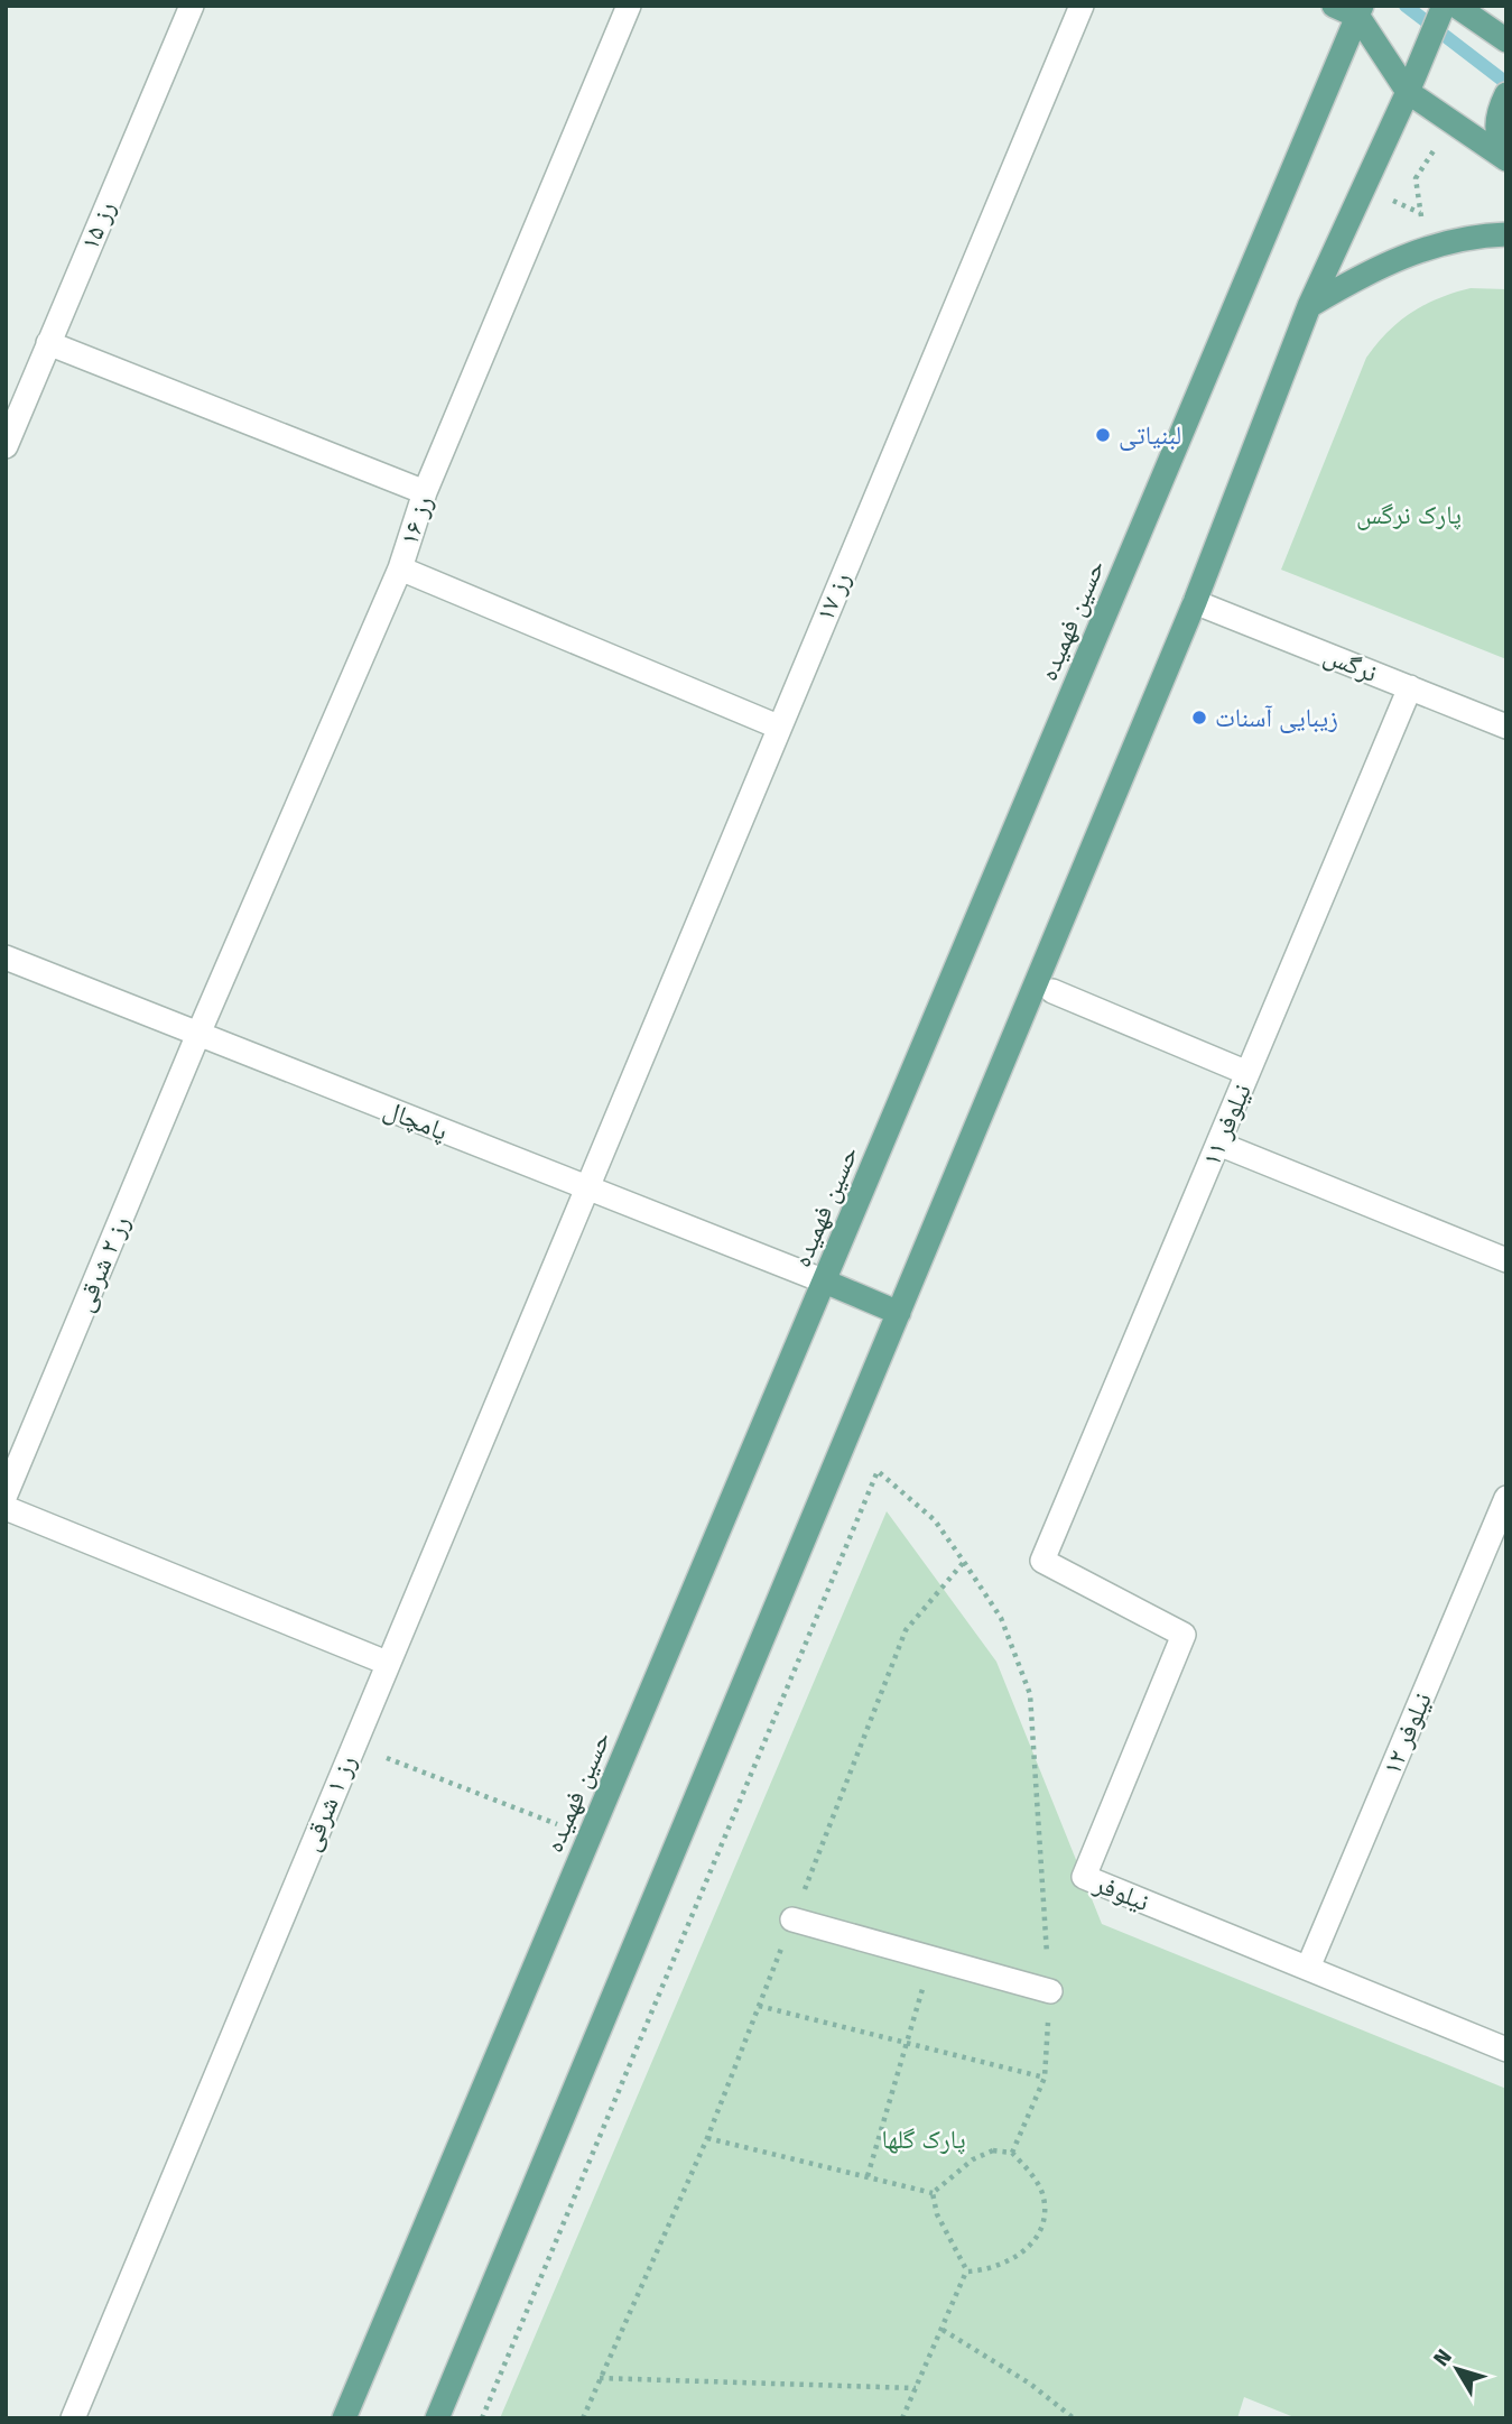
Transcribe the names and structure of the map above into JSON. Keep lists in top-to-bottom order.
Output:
{
  "streets": {
    "main road": ["حسین فهمیده"],
    "street": [
      "رز ۱۵",
      "رز ۱۶",
      "رز ۱۷",
      "نرگس",
      "پامچال",
      "نیلوفر ۱۱",
      "رز ۲ شرقی",
      "نیلوفر ۱۲",
      "رز ۱ شرقی",
      "نیلوفر"
    ]
  },
  "crossings": [
    ["رز ۱۶", "پامچال"],
    ["رز ۱۶", "رز ۲ شرقی"],
    ["رز ۱۷", "پامچال"],
    ["رز ۱۷", "رز ۱ شرقی"],
    ["حسین فهمیده", "پامچال"],
    ["نرگس", "نیلوفر ۱۱"],
    ["پامچال", "رز ۲ شرقی"],
    ["پامچال", "رز ۱ شرقی"],
    ["نیلوفر ۱۱", "نیلوفر"],
    ["نیلوفر ۱۲", "نیلوفر"]
  ],
  "parks": ["پارک نرگس", "پارک گلها"],
  "places": ["لبنیاتی", "زیبایی آسنات"],
  "north": "top left"
}
